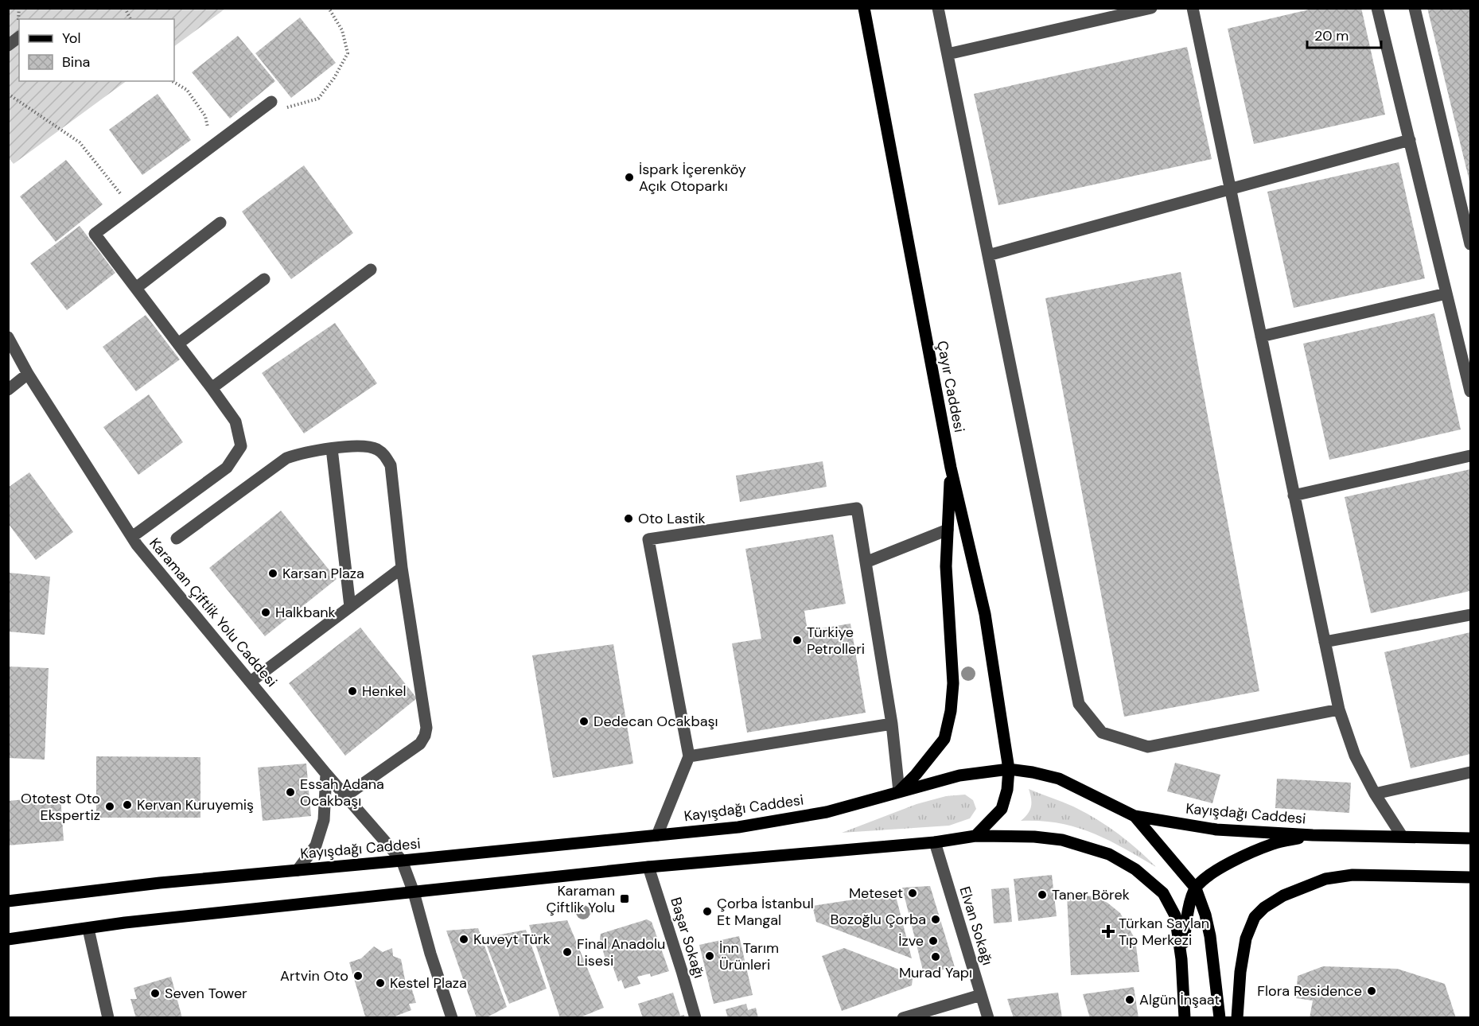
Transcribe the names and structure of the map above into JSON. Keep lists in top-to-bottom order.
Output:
{
  "streets": {
    "main road": ["Çayır Caddesi", "Kayışdağı Caddesi"],
    "street": ["Karaman Çiftlik Yolu Caddesi", "Elvan Sokağı", "Başar Sokağı"]
  },
  "crossings": [
    ["Çayır Caddesi", "Kayışdağı Caddesi"],
    ["Karaman Çiftlik Yolu Caddesi", "Kayışdağı Caddesi"]
  ],
  "places": {
    "other": [
      "İspark İçerenköy Açık Otoparkı",
      "Oto Lastik",
      "Karsan Plaza",
      "Halkbank",
      "Türkiye Petrolleri",
      "Henkel",
      "Dedecan Ocakbaşı",
      "Essah Adana Ocakbaşı",
      "Kervan Kuruyemiş",
      "Ototest Oto Ekspertiz",
      "Meteset",
      "Taner Börek",
      "Çorba İstanbul Et Mangal",
      "Bozoğlu Çorba",
      "Kuveyt Türk",
      "İzve",
      "Final Anadolu Lisesi",
      "İnn Tarım Ürünleri",
      "Murad Yapı",
      "Artvin Oto",
      "Kestel Plaza",
      "Flora Residence",
      "Seven Tower",
      "Algün İnşaat"
    ],
    "transit": ["Karaman Çiftlik Yolu"],
    "health": ["Türkan Saylan Tıp Merkezi"]
  },
  "legend": ["Yol", "Bina"],
  "scale_bar": "20 m"
}
